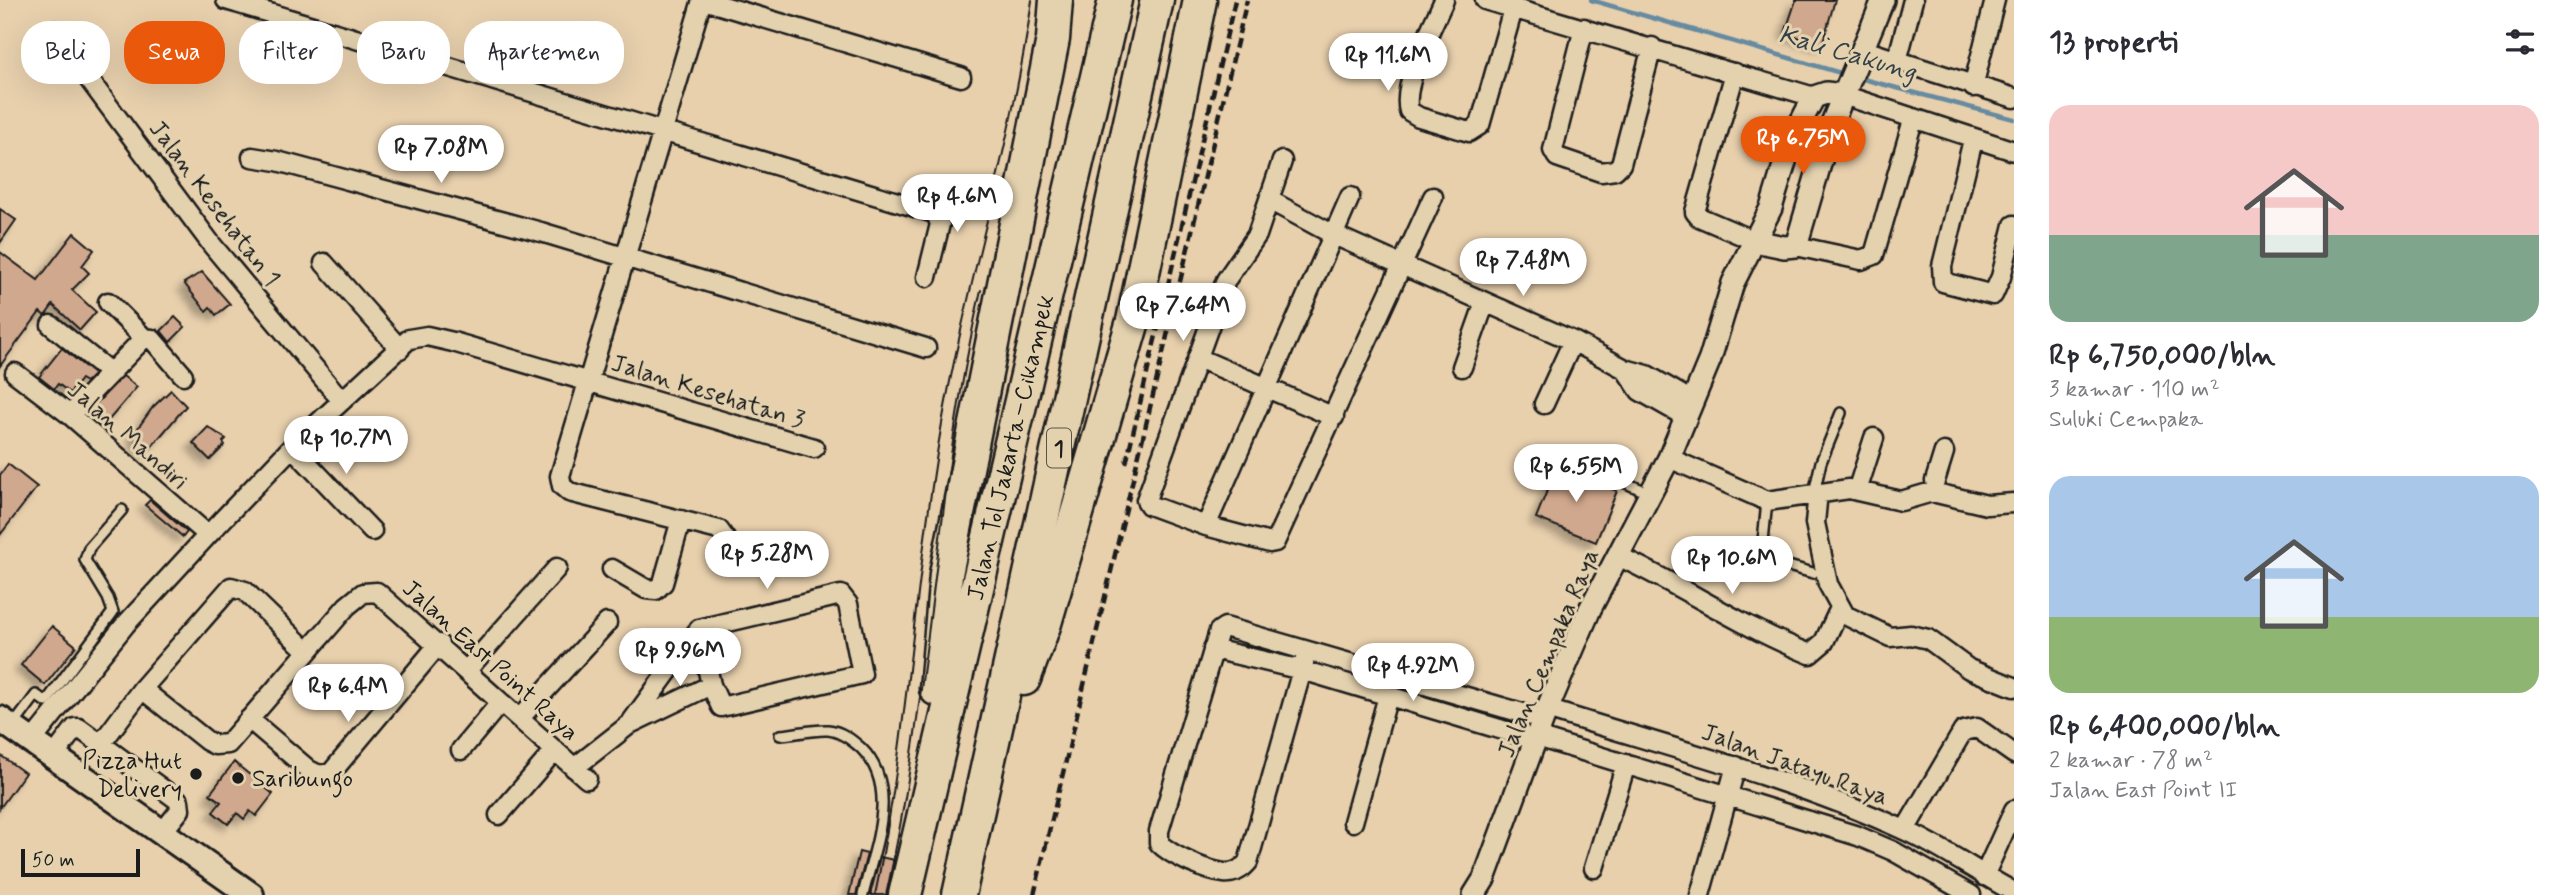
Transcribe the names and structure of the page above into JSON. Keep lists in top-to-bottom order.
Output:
{
  "streets": {
    "highway": ["Jalan Tol Jakarta–Cikampek", "1"],
    "street": [
      "Jalan Kesehatan 1",
      "Jalan Kesehatan 3",
      "Jalan Mandiri",
      "Jalan Cempaka Raya",
      "Jalan East Point Raya",
      "Jalan Jatayu Raya"
    ]
  },
  "crossings": [
    ["Jalan Cempaka Raya", "Jalan Jatayu Raya"]
  ],
  "water": ["Kali Cakung"],
  "places": ["Pizza Hut Delivery", "Saribungo"],
  "scale_bar": "50 m",
  "page": {
    "heading": "13 properti",
    "chip": [
      "Beli",
      "Sewa",
      "Filter",
      "Baru",
      "Apartemen"
    ],
    "price": [
      "Rp 11.6M",
      "Rp 6.75M",
      "Rp 7.08M",
      "Rp 4.6M",
      "Rp 7.48M",
      "Rp 7.64M",
      "Rp 10.7M",
      "Rp 6.55M",
      "Rp 5.28M",
      "Rp 10.6M",
      "Rp 9.96M",
      "Rp 4.92M",
      "Rp 6.4M"
    ],
    "list": [
      {
        "name": "Rp 6,750,000/bln",
        "note": "3 kamar · 110 m² · Suluki Cempaka"
      },
      {
        "name": "Rp 6,400,000/bln",
        "note": "2 kamar · 78 m² · Jalan East Point II"
      }
    ],
    "scale": "50 m"
  }
}
